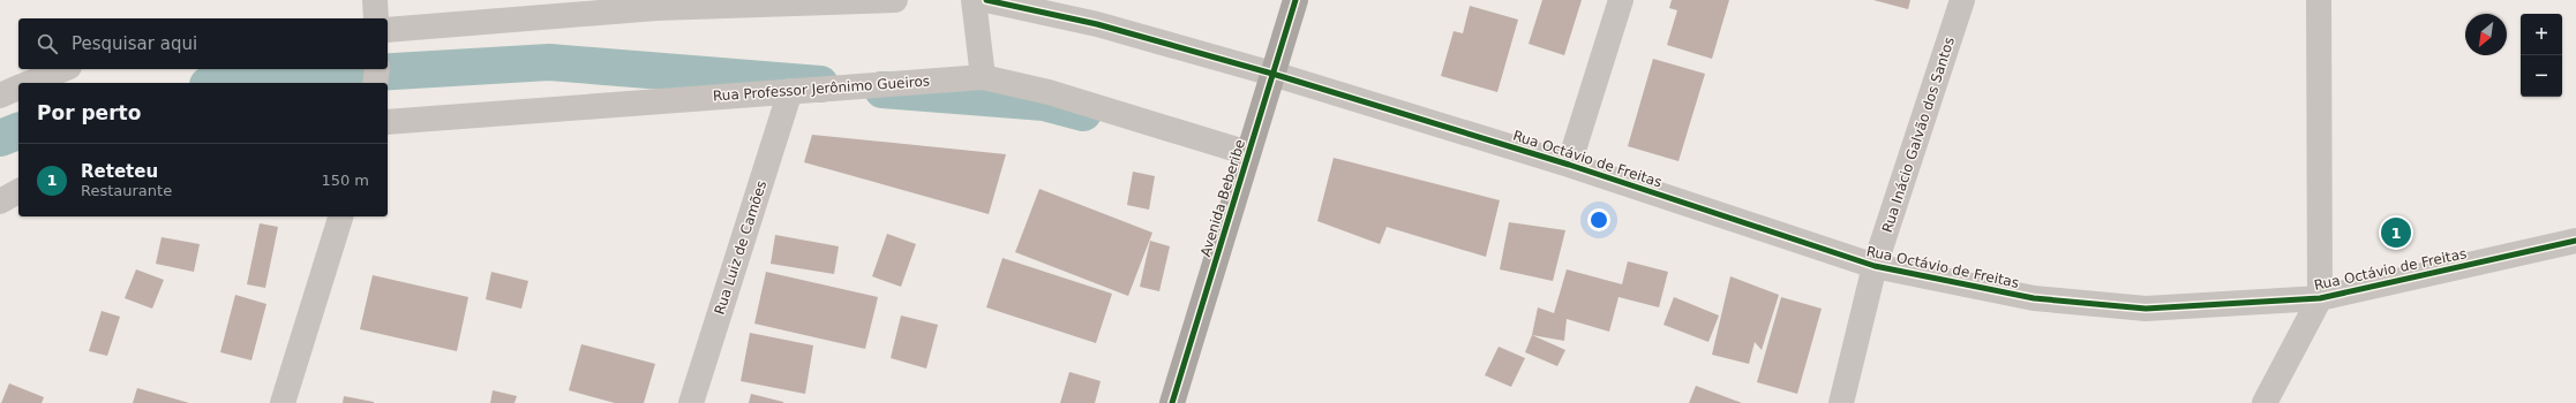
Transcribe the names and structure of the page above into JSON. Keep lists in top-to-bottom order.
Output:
{
  "streets": {
    "main road": ["Avenida Beberibe"],
    "street": [
      "Rua Professor Jerônimo Gueiros",
      "Rua Inácio Galvão dos Santos",
      "Rua Octávio de Freitas",
      "Rua Luiz de Camões"
    ]
  },
  "crossings": [
    ["Rua Professor Jerônimo Gueiros", "Avenida Beberibe"],
    ["Rua Professor Jerônimo Gueiros", "Rua Luiz de Camões"],
    ["Rua Inácio Galvão dos Santos", "Rua Octávio de Freitas"],
    ["Rua Octávio de Freitas", "Avenida Beberibe"]
  ],
  "north": "bottom left",
  "page": {
    "map_buttons": ["+", "−"],
    "search": "Pesquisar aqui",
    "heading": "Por perto",
    "list": [
      {
        "mark": "1",
        "name": "Reteteu",
        "note": "Restaurante",
        "value": "150 m"
      }
    ],
    "pins": "1"
  }
}
